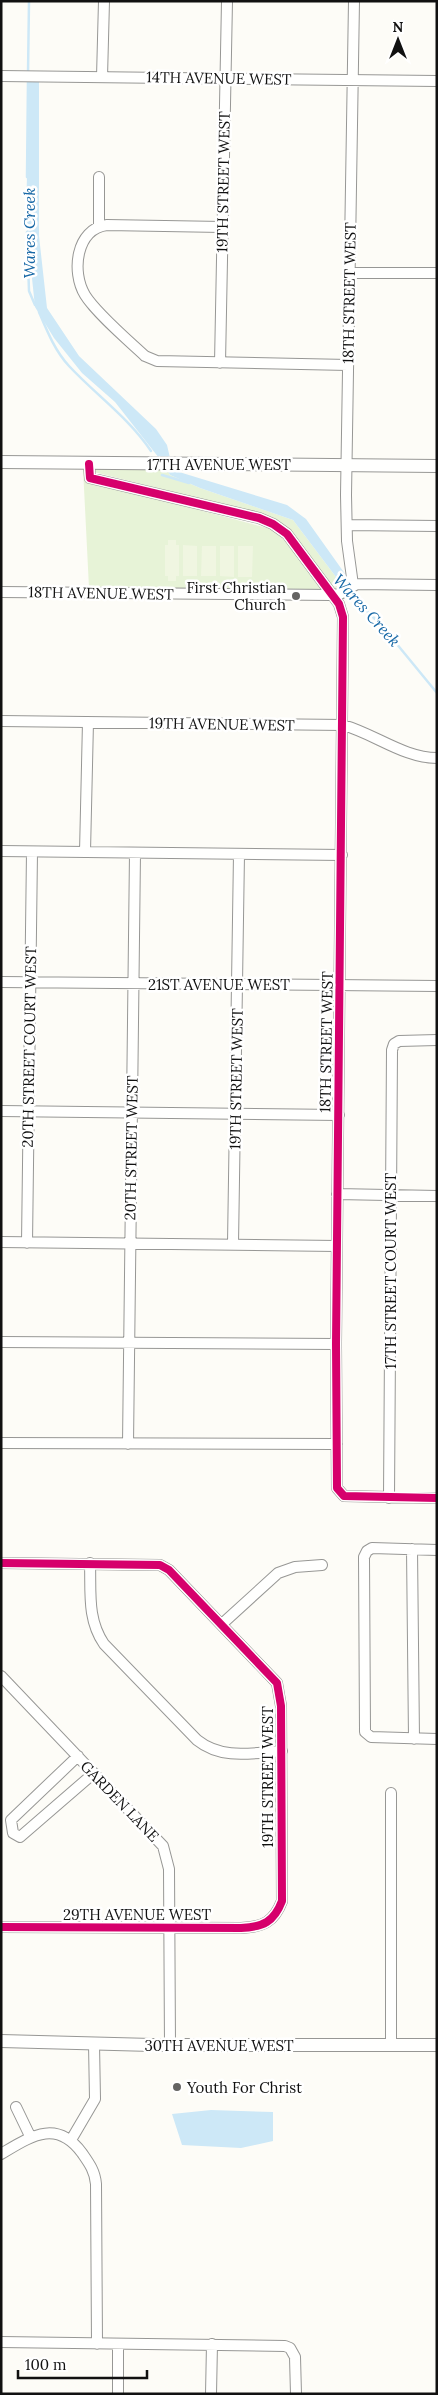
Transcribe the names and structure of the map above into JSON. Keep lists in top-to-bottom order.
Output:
{
  "streets": {
    "street": [
      "14TH AVENUE WEST",
      "19TH STREET WEST",
      "18TH STREET WEST",
      "17TH AVENUE WEST",
      "18TH AVENUE WEST",
      "19TH AVENUE WEST",
      "21ST AVENUE WEST",
      "20TH STREET COURT WEST",
      "20TH STREET WEST",
      "17TH STREET COURT WEST",
      "GARDEN LANE",
      "29TH AVENUE WEST",
      "30TH AVENUE WEST"
    ]
  },
  "crossings": [
    ["14TH AVENUE WEST", "19TH STREET WEST"],
    ["14TH AVENUE WEST", "18TH STREET WEST"],
    ["19TH STREET WEST", "21ST AVENUE WEST"],
    ["19TH STREET WEST", "29TH AVENUE WEST"],
    ["18TH STREET WEST", "17TH AVENUE WEST"],
    ["18TH STREET WEST", "18TH AVENUE WEST"],
    ["18TH STREET WEST", "19TH AVENUE WEST"],
    ["18TH STREET WEST", "21ST AVENUE WEST"],
    ["18TH STREET WEST", "17TH STREET COURT WEST"],
    ["21ST AVENUE WEST", "20TH STREET COURT WEST"],
    ["21ST AVENUE WEST", "20TH STREET WEST"],
    ["GARDEN LANE", "29TH AVENUE WEST"],
    ["GARDEN LANE", "30TH AVENUE WEST"]
  ],
  "water": ["Wares Creek"],
  "places": ["First Christian Church", "Youth For Christ"],
  "scale_bar": "100 m",
  "north": "top"
}
